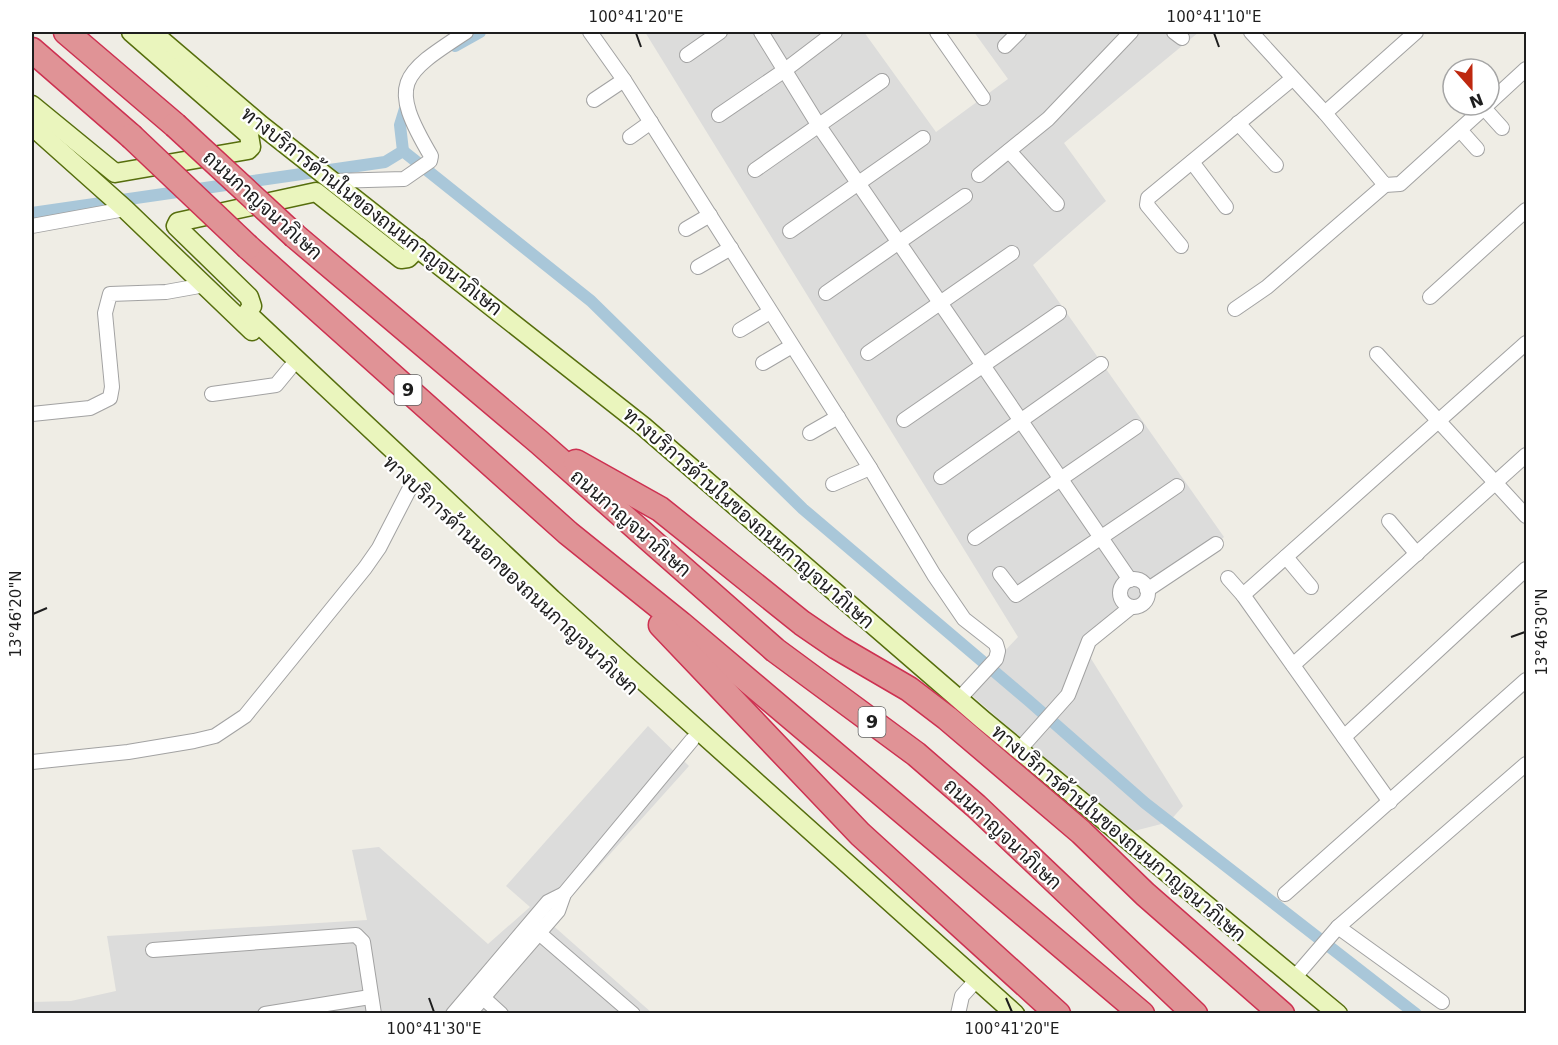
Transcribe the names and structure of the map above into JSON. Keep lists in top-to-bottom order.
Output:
{
  "streets": {
    "highway": ["ถนนกาญจนาภิเษก", "9"],
    "main road": ["ทางบริการด้านในของถนนกาญจนาภิเษก", "ทางบริการด้านนอกของถนนกาญจนาภิเษก"]
  },
  "north": "bottom",
  "coordinates": [
    "100°41'20\"E",
    "100°41'10\"E",
    "13°46'20\"N",
    "13°46'30\"N",
    "100°41'30\"E"
  ]
}
